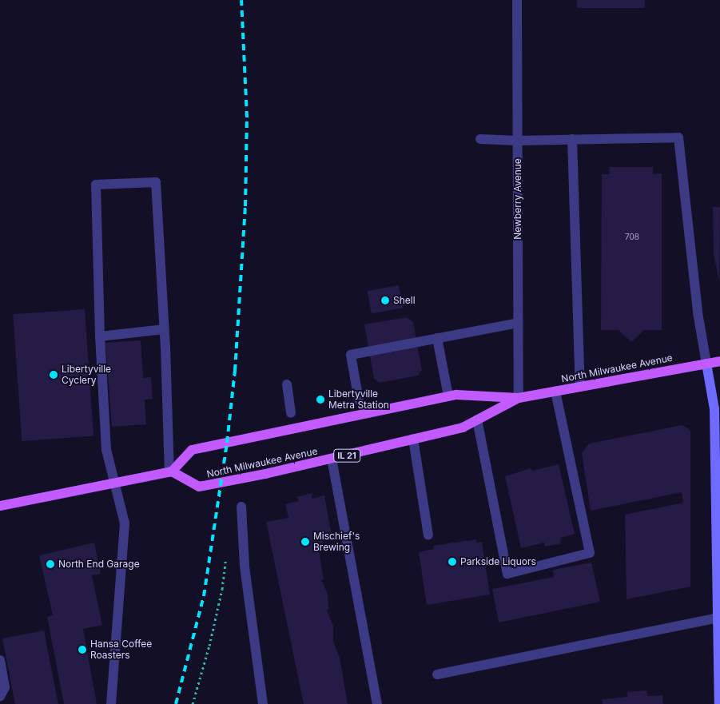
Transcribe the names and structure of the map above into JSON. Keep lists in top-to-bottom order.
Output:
{
  "streets": {
    "main road": ["North Milwaukee Avenue", "IL 21"],
    "street": ["Newberry Avenue"]
  },
  "crossings": [
    ["Newberry Avenue", "North Milwaukee Avenue"]
  ],
  "places": [
    "Shell",
    "Libertyville Cyclery",
    "Libertyville Metra Station",
    "Mischief's Brewing",
    "Parkside Liquors",
    "North End Garage",
    "Hansa Coffee Roasters"
  ],
  "house_numbers": ["708"]
}
